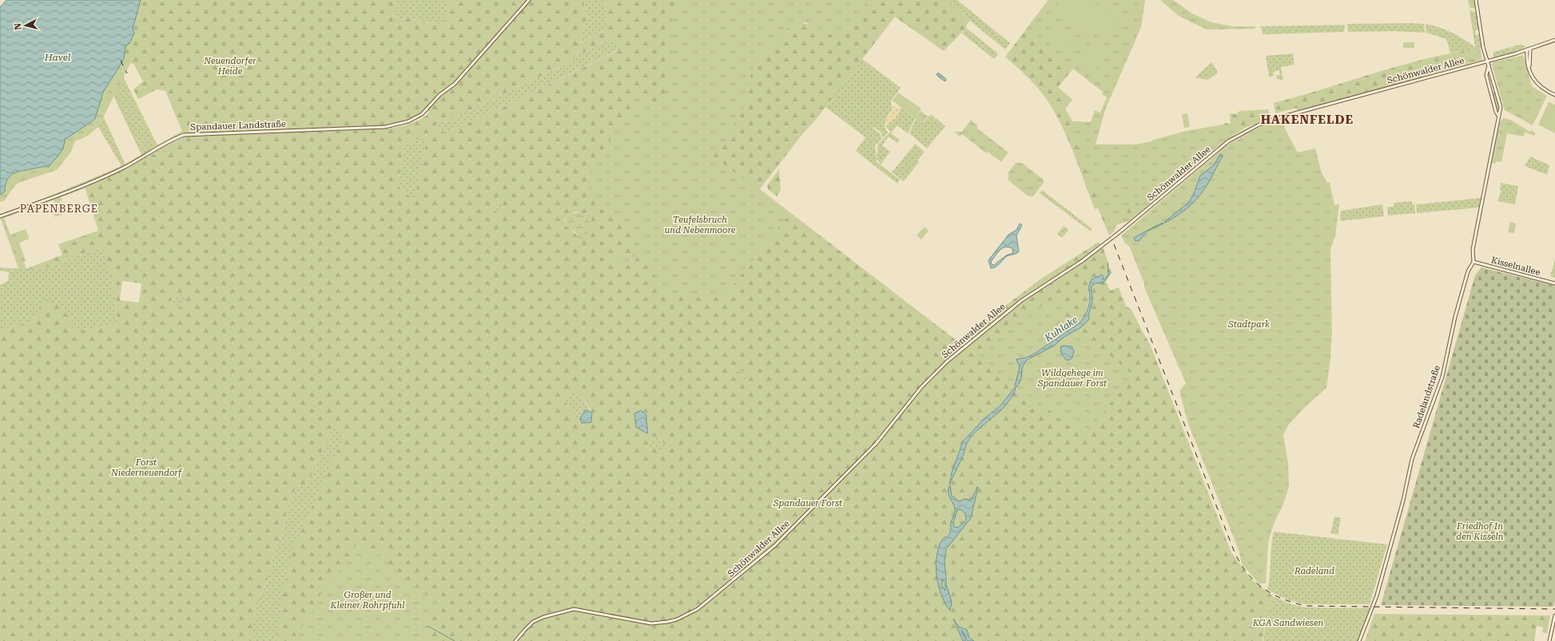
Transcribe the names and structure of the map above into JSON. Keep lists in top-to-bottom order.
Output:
{
  "streets": {
    "main road": [
      "Schönwalder Allee",
      "Spandauer Landstraße",
      "Kisselnallee",
      "Radelandstraße"
    ]
  },
  "crossings": [
    ["Schönwalder Allee", "Radelandstraße"],
    ["Kisselnallee", "Radelandstraße"]
  ],
  "districts": ["HAKENFELDE", "PAPENBERGE"],
  "water": ["Havel", "Kuhlake"],
  "parks": [
    "Neuendorfer Heide",
    "Teufelsbruch und Nebenmoore",
    "Stadtpark",
    "Wildgehege im Spandauer Forst",
    "Forst Niederneuendorf",
    "Spandauer Forst",
    "Friedhof In den Kisseln",
    "Radeland",
    "Großer und Kleiner Rohrpfuhl",
    "KGA Sandwiesen"
  ],
  "north": "left"
}
